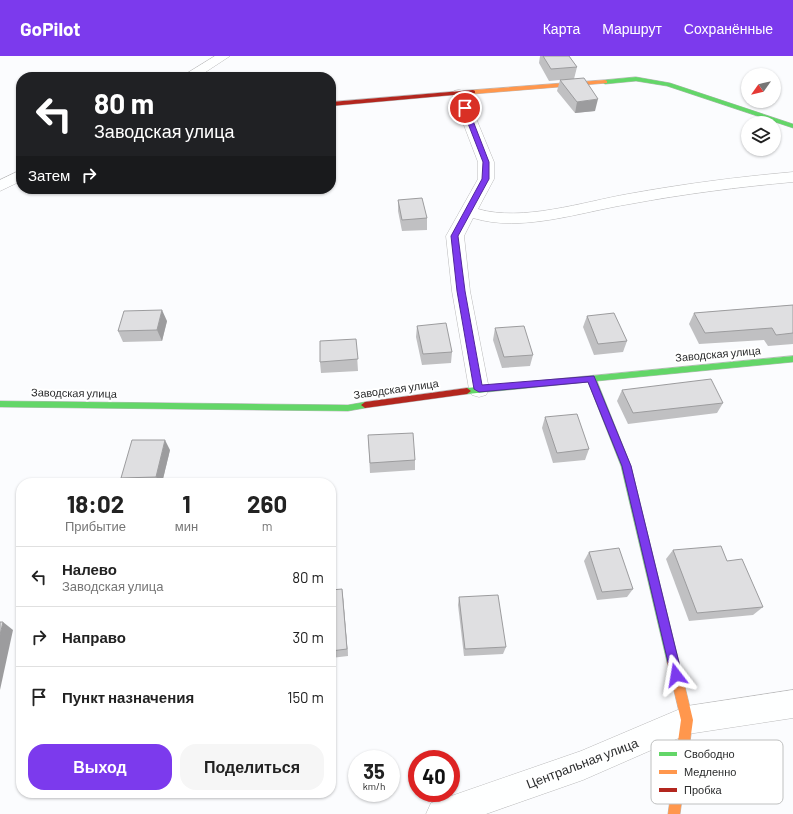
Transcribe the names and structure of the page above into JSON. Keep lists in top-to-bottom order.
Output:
{
  "streets": {
    "street": ["Заводская улица", "Центральная улица"]
  },
  "legend": ["Свободно", "Медленно", "Пробка"],
  "north": "bottom left",
  "page": {
    "header": "GoPilot",
    "nav": ["Карта", "Маршрут", "Сохранённые"],
    "turn": ["80 m", "Заводская улица"],
    "then": "Затем",
    "eta": [
      "18:02",
      "Прибытие",
      "1",
      "мин",
      "260",
      "m"
    ],
    "list": [
      {
        "name": "Налево",
        "note": "Заводская улица",
        "value": "80 m"
      },
      {
        "name": "Направо",
        "value": "30 m"
      },
      {
        "name": "Пункт назначения",
        "value": "150 m"
      }
    ],
    "buttons": ["Выход", "Поделиться"],
    "speed": "35 km/h",
    "limit": "40"
  }
}
